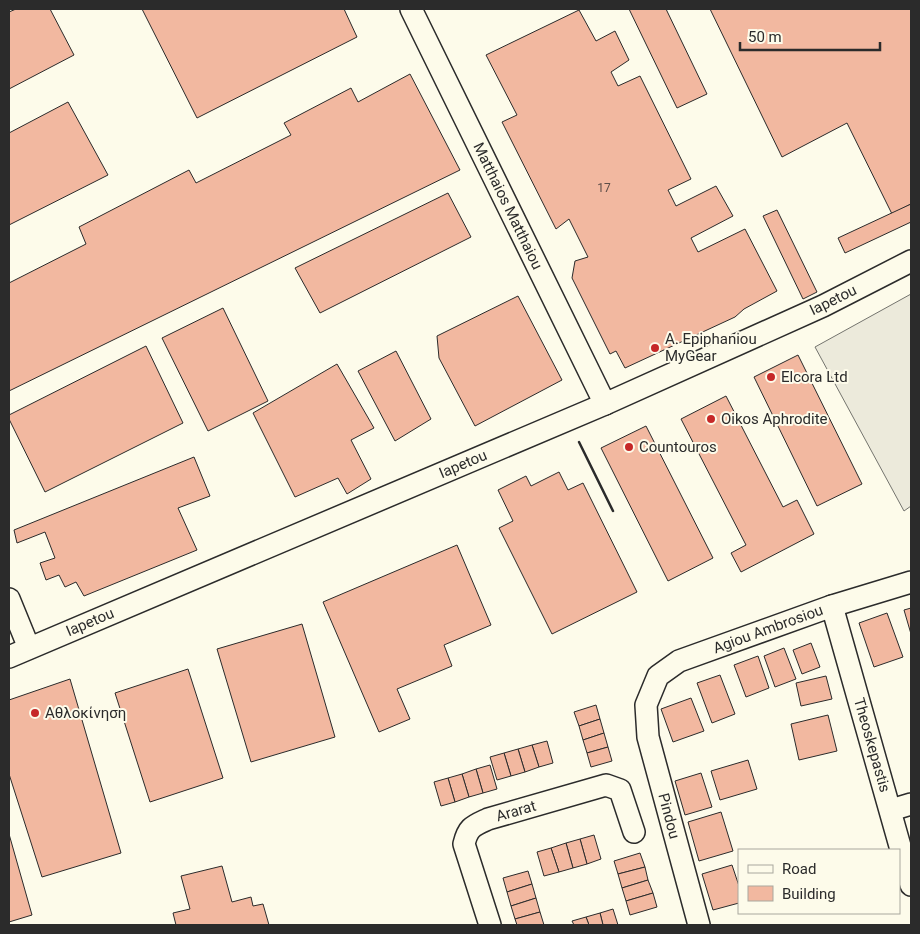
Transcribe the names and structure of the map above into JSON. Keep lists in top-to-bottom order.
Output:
{
  "streets": {
    "street": [
      "Matthaios Matthaiou",
      "Iapetou",
      "Agiou Ambrosiou",
      "Theoskepastis",
      "Ararat",
      "Pindou"
    ]
  },
  "crossings": [
    ["Matthaios Matthaiou", "Iapetou"],
    ["Agiou Ambrosiou", "Theoskepastis"],
    ["Agiou Ambrosiou", "Pindou"]
  ],
  "places": [
    "A. Epiphaniou MyGear",
    "Elcora Ltd",
    "Oikos Aphrodite",
    "Countouros",
    "Αθλοκίνηση"
  ],
  "house_numbers": ["17"],
  "legend": ["Road", "Building"],
  "scale_bar": "50 m"
}
